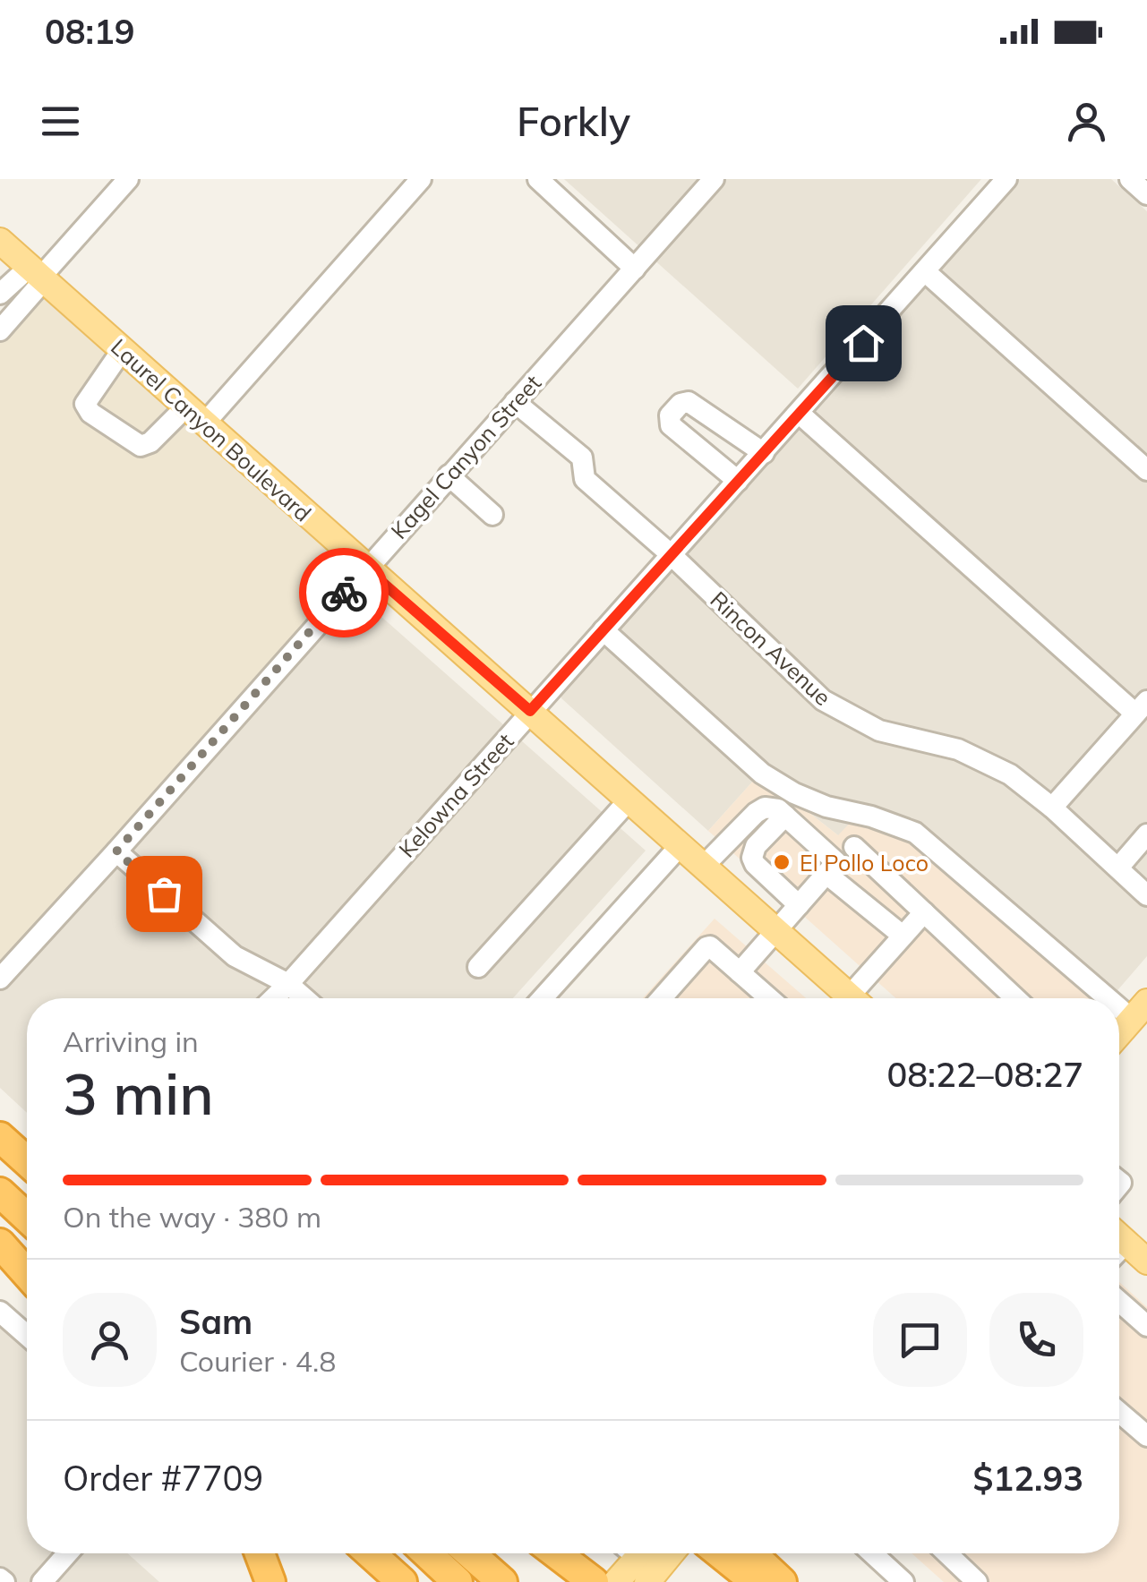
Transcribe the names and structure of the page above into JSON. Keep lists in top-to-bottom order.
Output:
{
  "streets": {
    "main road": ["Laurel Canyon Boulevard"],
    "street": ["Kagel Canyon Street", "Rincon Avenue", "Kelowna Street"]
  },
  "crossings": [
    ["Laurel Canyon Boulevard", "Kagel Canyon Street"],
    ["Laurel Canyon Boulevard", "Kelowna Street"],
    ["Kagel Canyon Street", "Rincon Avenue"],
    ["Rincon Avenue", "Kelowna Street"]
  ],
  "places": ["El Pollo Loco"],
  "page": {
    "status": "08:19",
    "header": "Forkly",
    "heading": ["3 min", "Arriving in", "08:22–08:27"],
    "panel": [
      "Sam",
      "Courier · 4.8",
      "Order #7709",
      "$12.93"
    ],
    "bar": "On the way · 380 m"
  }
}
